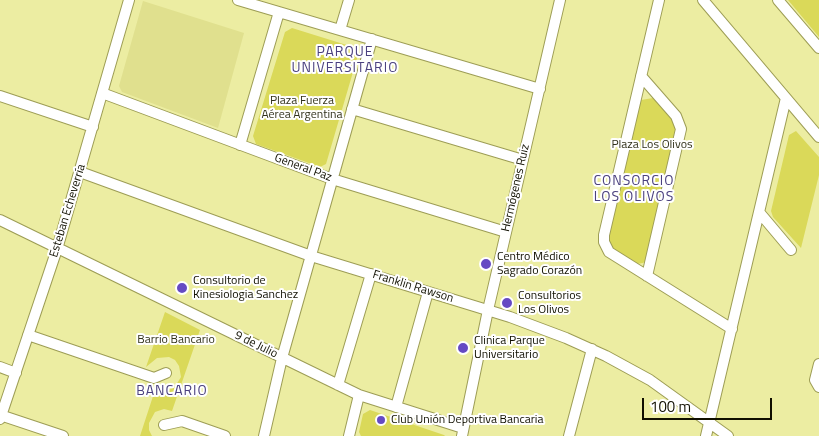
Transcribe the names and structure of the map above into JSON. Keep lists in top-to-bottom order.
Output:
{
  "streets": {
    "street": [
      "General Paz",
      "Hermógenes Ruiz",
      "Esteban Echeverría",
      "Franklin Rawson",
      "9 de Julio"
    ]
  },
  "crossings": [
    ["General Paz", "Hermógenes Ruiz"],
    ["General Paz", "Esteban Echeverría"],
    ["Hermógenes Ruiz", "Franklin Rawson"],
    ["Hermógenes Ruiz", "9 de Julio"],
    ["Esteban Echeverría", "Franklin Rawson"],
    ["Esteban Echeverría", "9 de Julio"]
  ],
  "districts": ["PARQUE UNIVERSITARIO", "CONSORCIO LOS OLIVOS", "BANCARIO"],
  "parks": ["Plaza Fuerza Aérea Argentina", "Plaza Los Olivos", "Barrio Bancario"],
  "places": [
    "Centro Médico Sagrado Corazón",
    "Consultorio de Kinesiologia Sanchez",
    "Consultorios Los Olivos",
    "Clinica Parque Universitario",
    "Club Unión Deportiva Bancaria"
  ],
  "scale_bar": "100 m"
}
